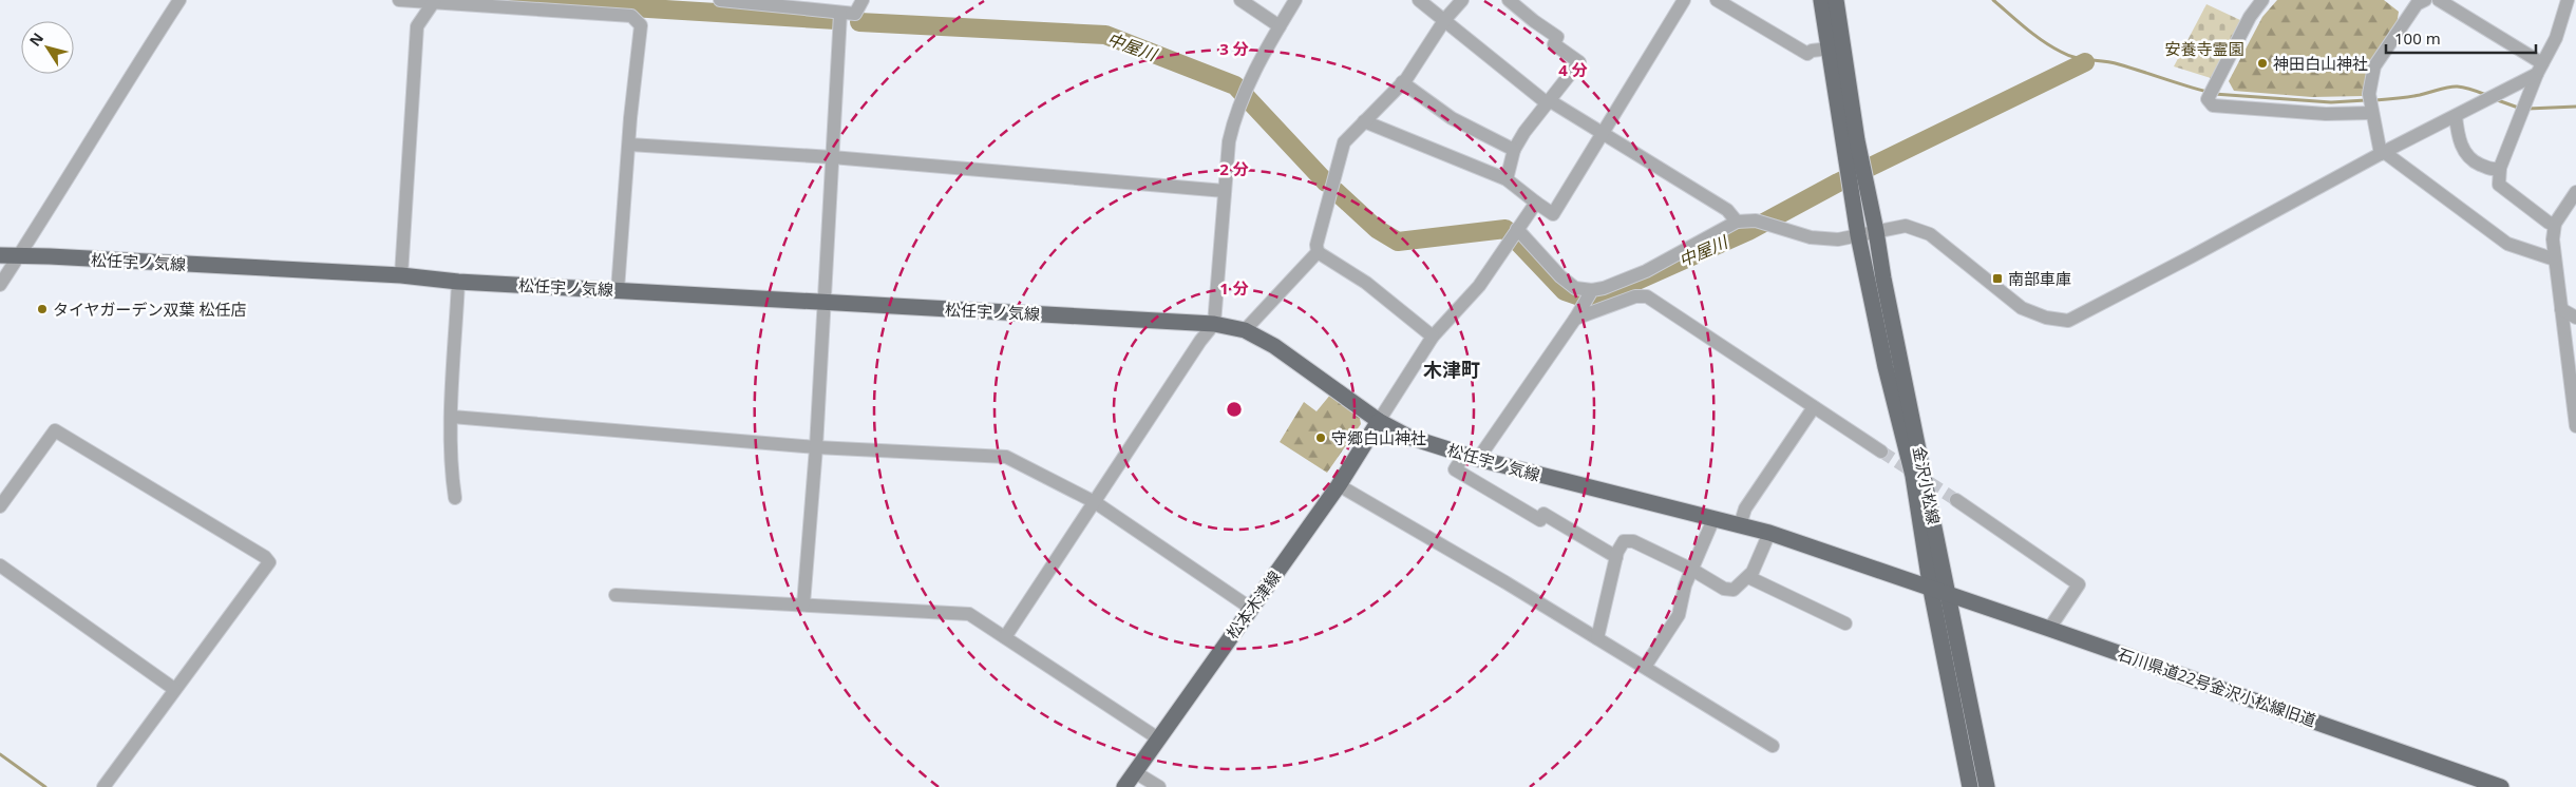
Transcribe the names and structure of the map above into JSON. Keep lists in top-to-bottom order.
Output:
{
  "streets": {
    "main road": [
      "松任宇ノ気線",
      "金沢小松線",
      "松本木津線",
      "石川県道22号金沢小松線旧道"
    ]
  },
  "crossings": [
    ["松任宇ノ気線", "金沢小松線"],
    ["松任宇ノ気線", "松本木津線"],
    ["松任宇ノ気線", "石川県道22号金沢小松線旧道"],
    ["金沢小松線", "石川県道22号金沢小松線旧道"]
  ],
  "districts": ["木津町"],
  "water": ["中屋川"],
  "parks": ["安養寺霊園"],
  "places": {
    "other": ["神田白山神社", "タイヤガーデン双葉 松任店", "守郷白山神社"],
    "transit": ["南部車庫"]
  },
  "scale_bar": "100 m",
  "north": "top left",
  "rings": [
    "3 分",
    "4 分",
    "2 分",
    "1 分"
  ]
}
